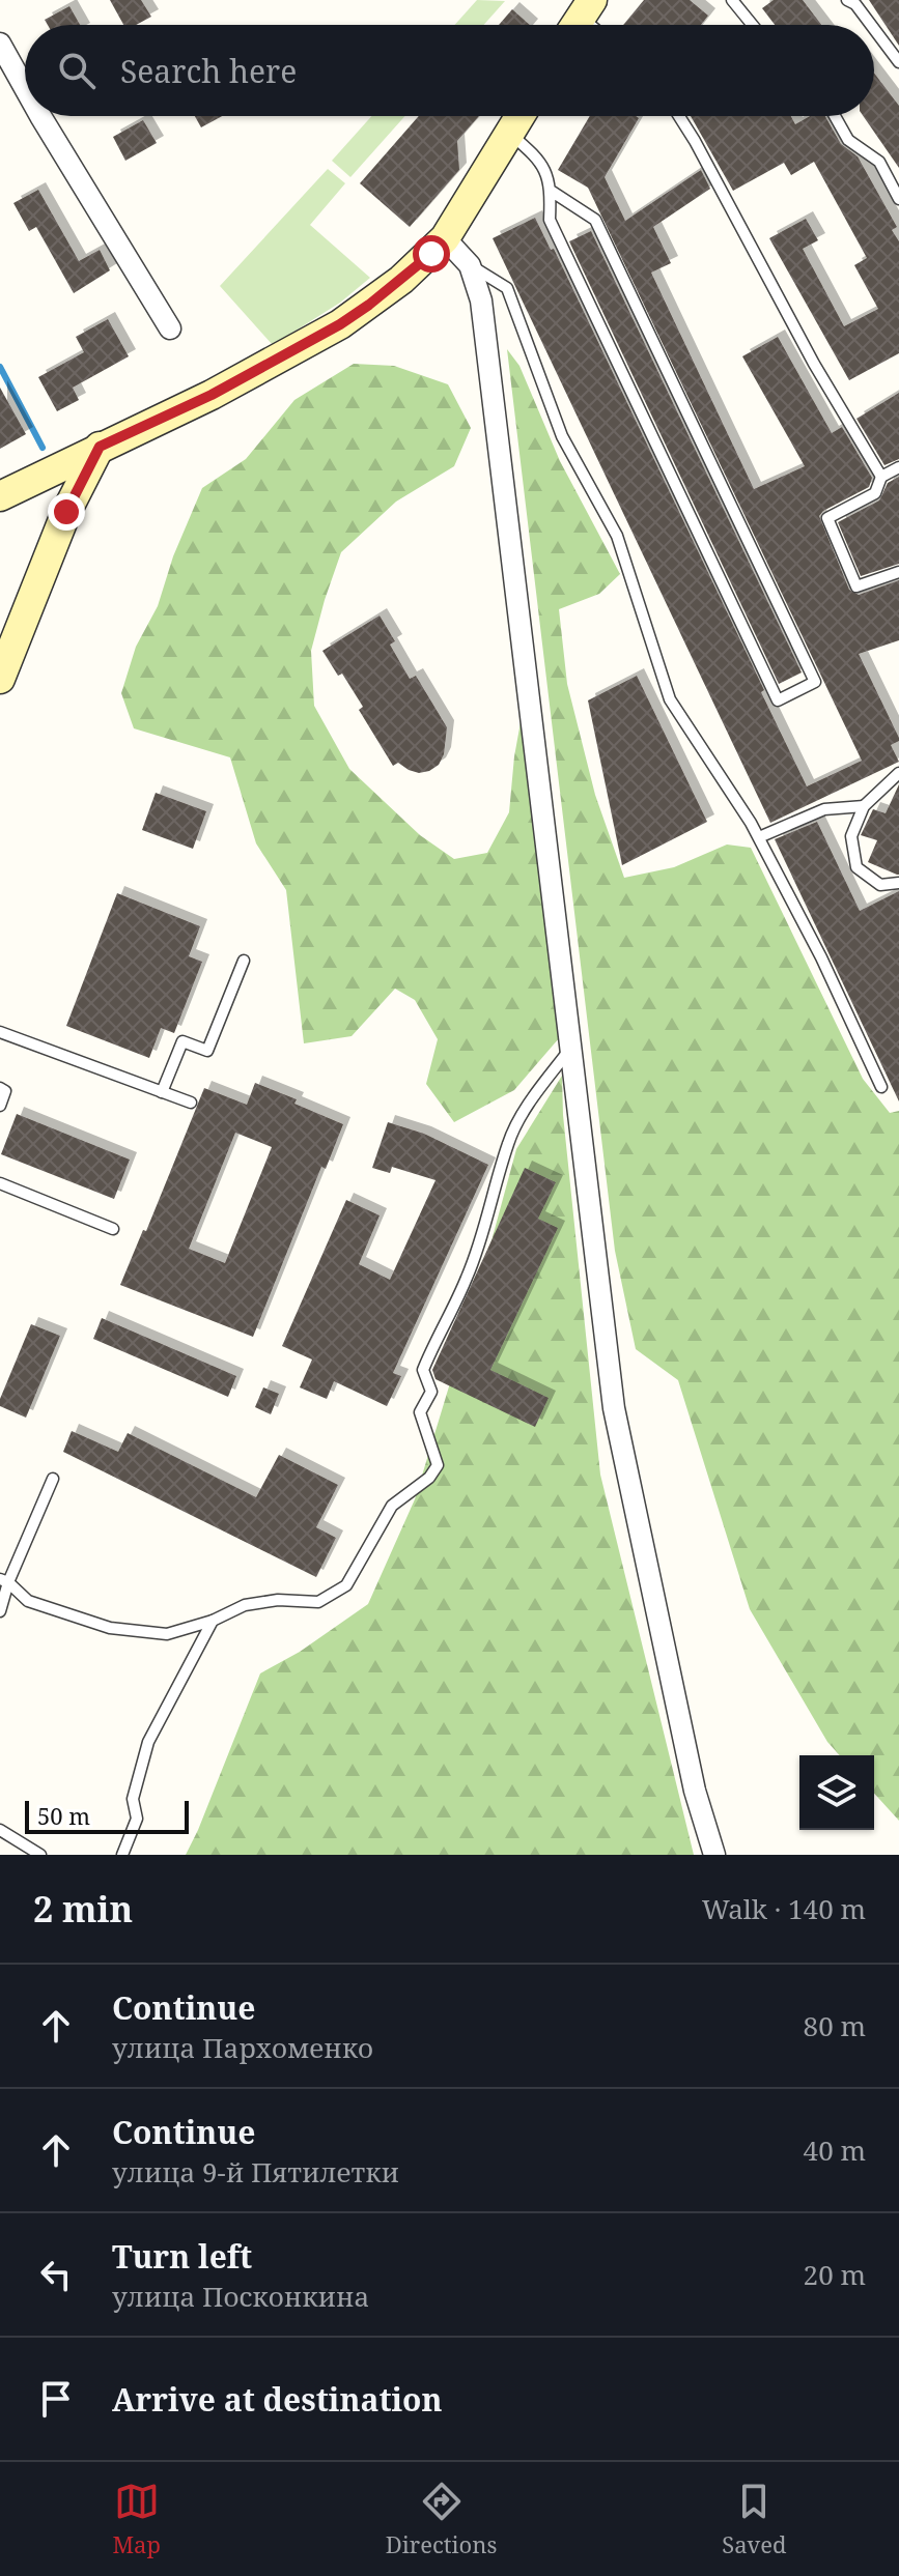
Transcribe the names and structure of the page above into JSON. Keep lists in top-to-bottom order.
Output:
{
  "scale_bar": "50 m",
  "page": {
    "search": "Search here",
    "scale": "50 m",
    "heading": ["2 min", "Walk · 140 m"],
    "list": [
      ["Continue", "улица Пархоменко", "80 m"],
      ["Continue", "улица 9-й Пятилетки", "40 m"],
      ["Turn left", "улица Посконкина", "20 m"],
      "Arrive at destination"
    ],
    "nav": ["Map", "Directions", "Saved"]
  }
}
